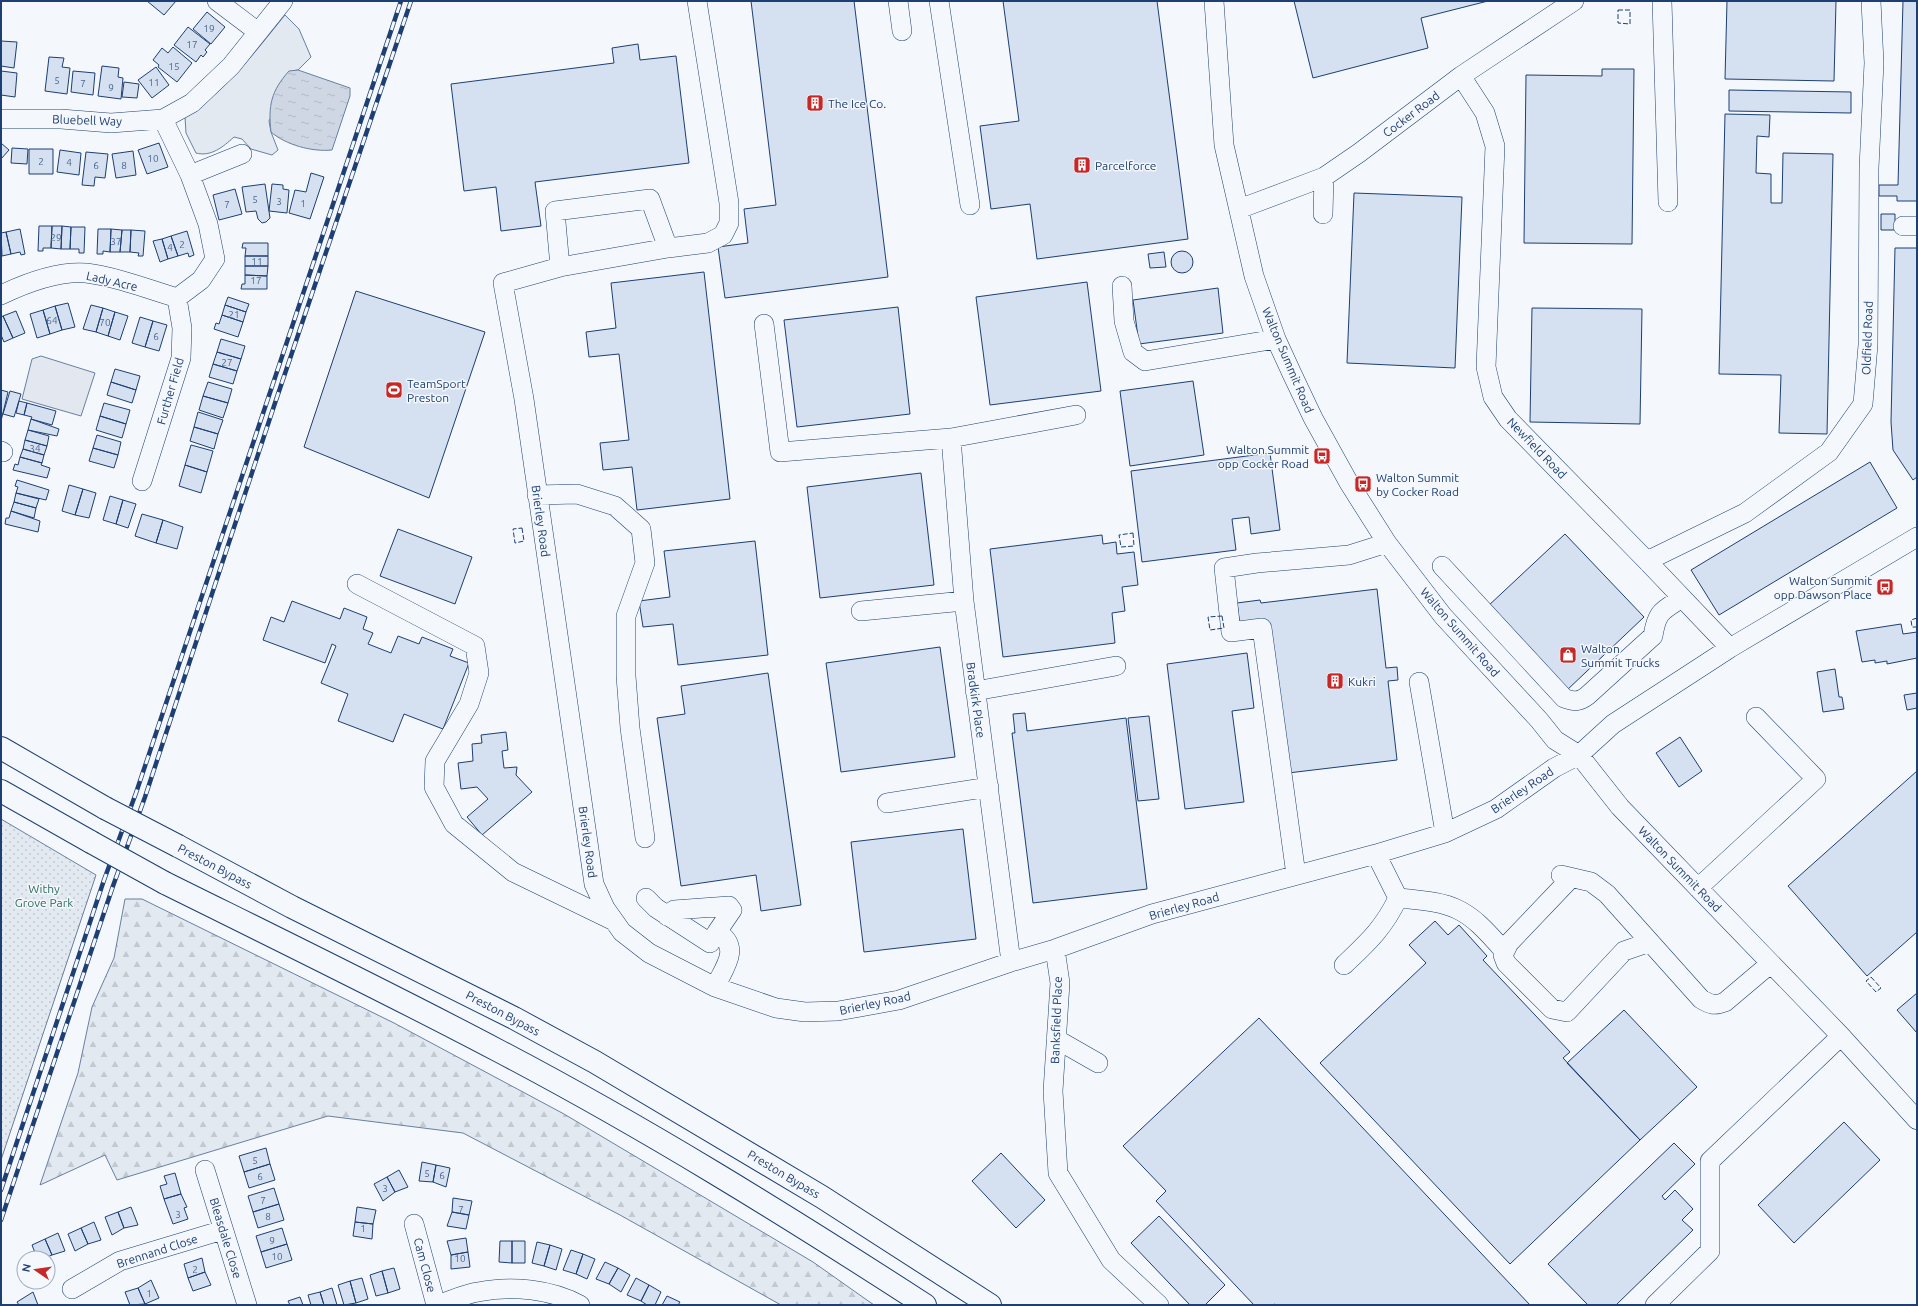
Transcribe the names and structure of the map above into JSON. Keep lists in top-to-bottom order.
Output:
{
  "streets": {
    "highway": ["Preston Bypass"],
    "street": [
      "Cocker Road",
      "Bluebell Way",
      "Lady Acre",
      "Oldfield Road",
      "Walton Summit Road",
      "Further Field",
      "Newfield Road",
      "Brierley Road",
      "Bradkirk Place",
      "Banksfield Place",
      "Bleasdale Close",
      "Brennand Close",
      "Cam Close"
    ]
  },
  "crossings": [
    ["Cocker Road", "Walton Summit Road"],
    ["Cocker Road", "Newfield Road"],
    ["Lady Acre", "Further Field"],
    ["Oldfield Road", "Newfield Road"],
    ["Walton Summit Road", "Brierley Road"],
    ["Newfield Road", "Brierley Road"],
    ["Brierley Road", "Bradkirk Place"],
    ["Brierley Road", "Banksfield Place"],
    ["Bleasdale Close", "Brennand Close"]
  ],
  "parks": ["Withy Grove Park"],
  "places": {
    "building": ["The Ice Co.", "Parcelforce", "Kukri"],
    "sports": ["TeamSport Preston"],
    "bus stop": ["Walton Summit opp Cocker Road", "Walton Summit by Cocker Road", "Walton Summit opp Dawson Place"],
    "shop": ["Walton Summit Trucks"]
  },
  "house_numbers": [
    "19",
    "17",
    "15",
    "5",
    "11",
    "7",
    "9",
    "10",
    "2",
    "4",
    "6",
    "8",
    "5",
    "3",
    "1",
    "7",
    "29",
    "37",
    "2",
    "4",
    "11",
    "17",
    "21",
    "64",
    "70",
    "6",
    "27",
    "34",
    "5",
    "5",
    "6",
    "6",
    "3",
    "7",
    "7",
    "3",
    "8",
    "1",
    "9",
    "10",
    "10",
    "2",
    "1"
  ],
  "north": "left"
}
